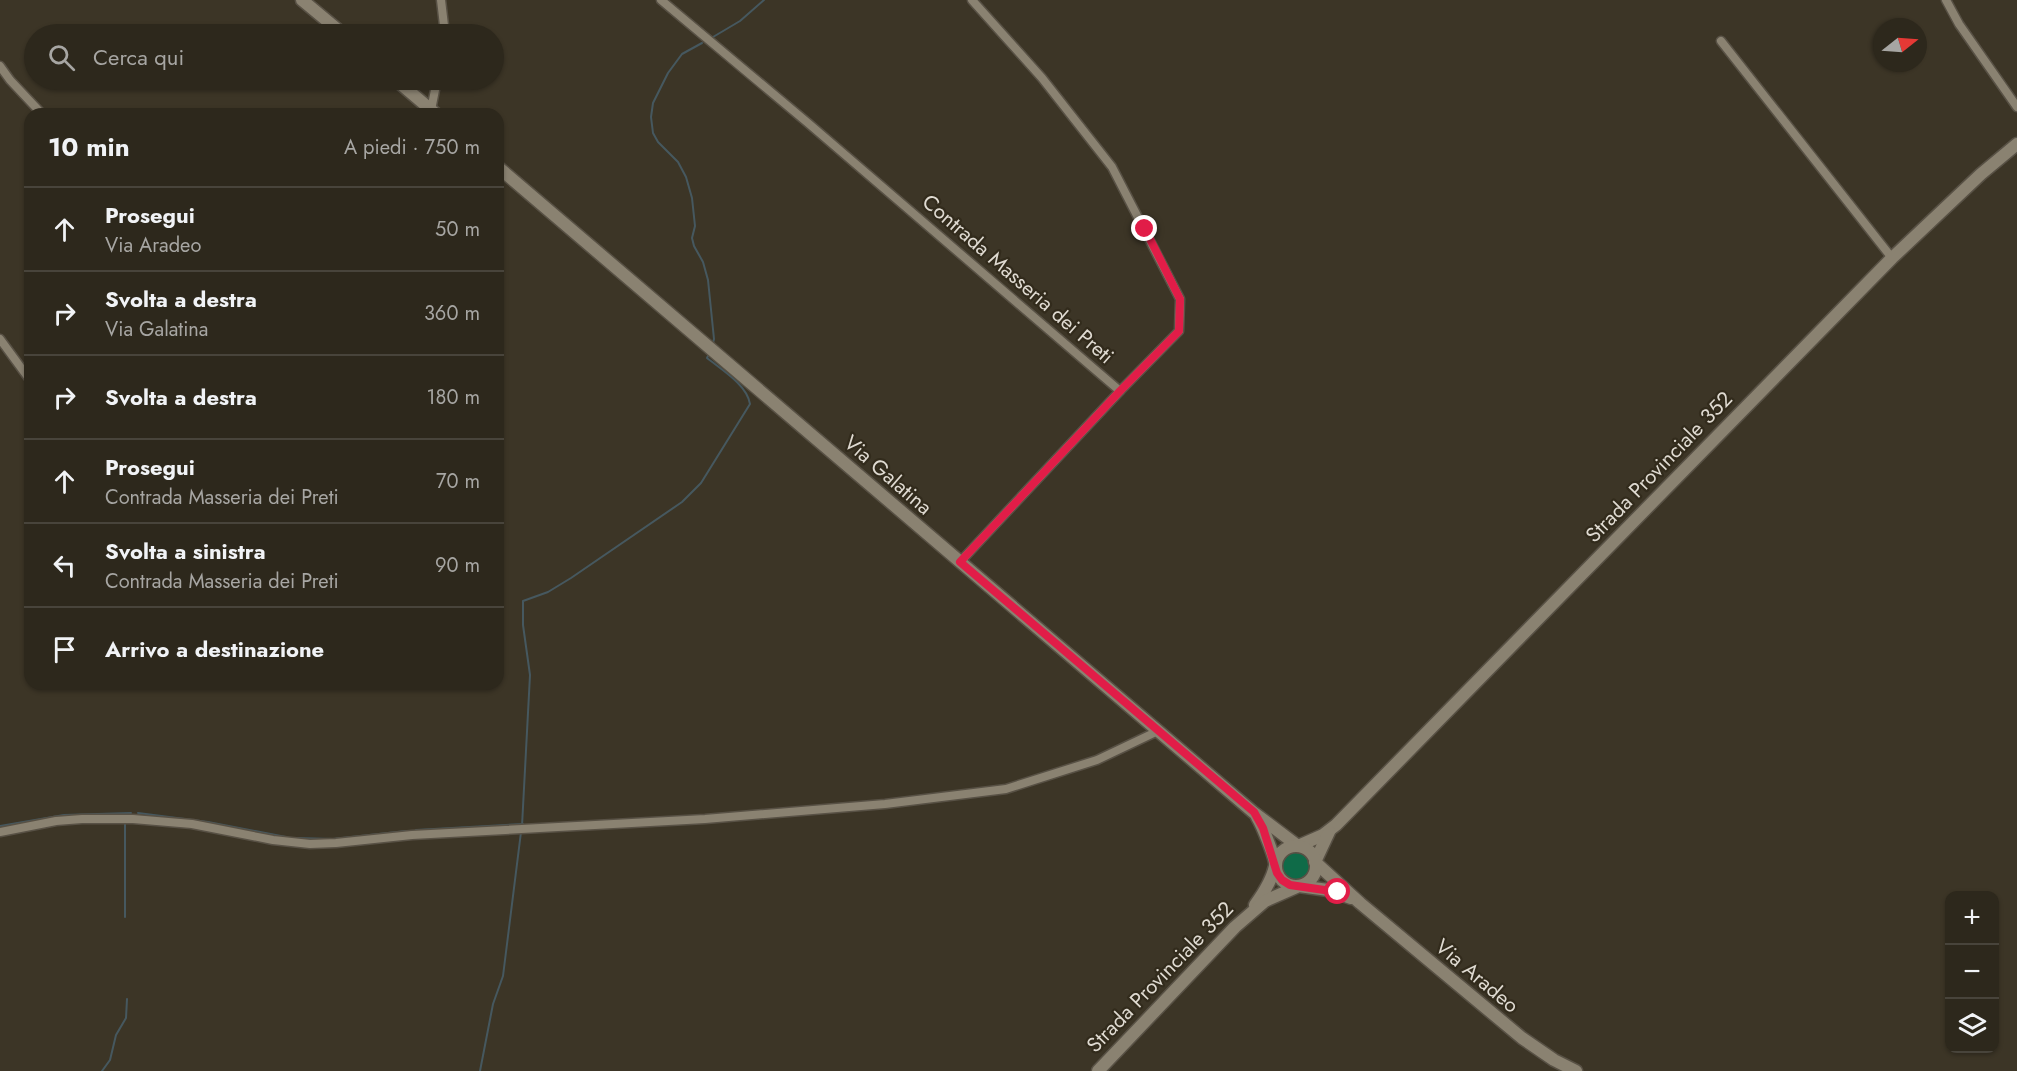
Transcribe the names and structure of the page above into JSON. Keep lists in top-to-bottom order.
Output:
{
  "streets": {
    "main road": ["Strada Provinciale 352", "Via Galatina", "Via Aradeo"],
    "street": ["Contrada Masseria dei Preti"]
  },
  "crossings": [
    ["Strada Provinciale 352", "Via Galatina"],
    ["Strada Provinciale 352", "Via Aradeo"],
    ["Via Galatina", "Via Aradeo"]
  ],
  "north": "right",
  "page": {
    "search": "Cerca qui",
    "heading": ["10 min", "A piedi · 750 m"],
    "list": [
      ["Prosegui", "Via Aradeo", "50 m"],
      ["Svolta a destra", "Via Galatina", "360 m"],
      ["Svolta a destra", "180 m"],
      ["Prosegui", "Contrada Masseria dei Preti", "70 m"],
      ["Svolta a sinistra", "Contrada Masseria dei Preti", "90 m"],
      "Arrivo a destinazione"
    ],
    "map_buttons": ["+", "−"]
  }
}
